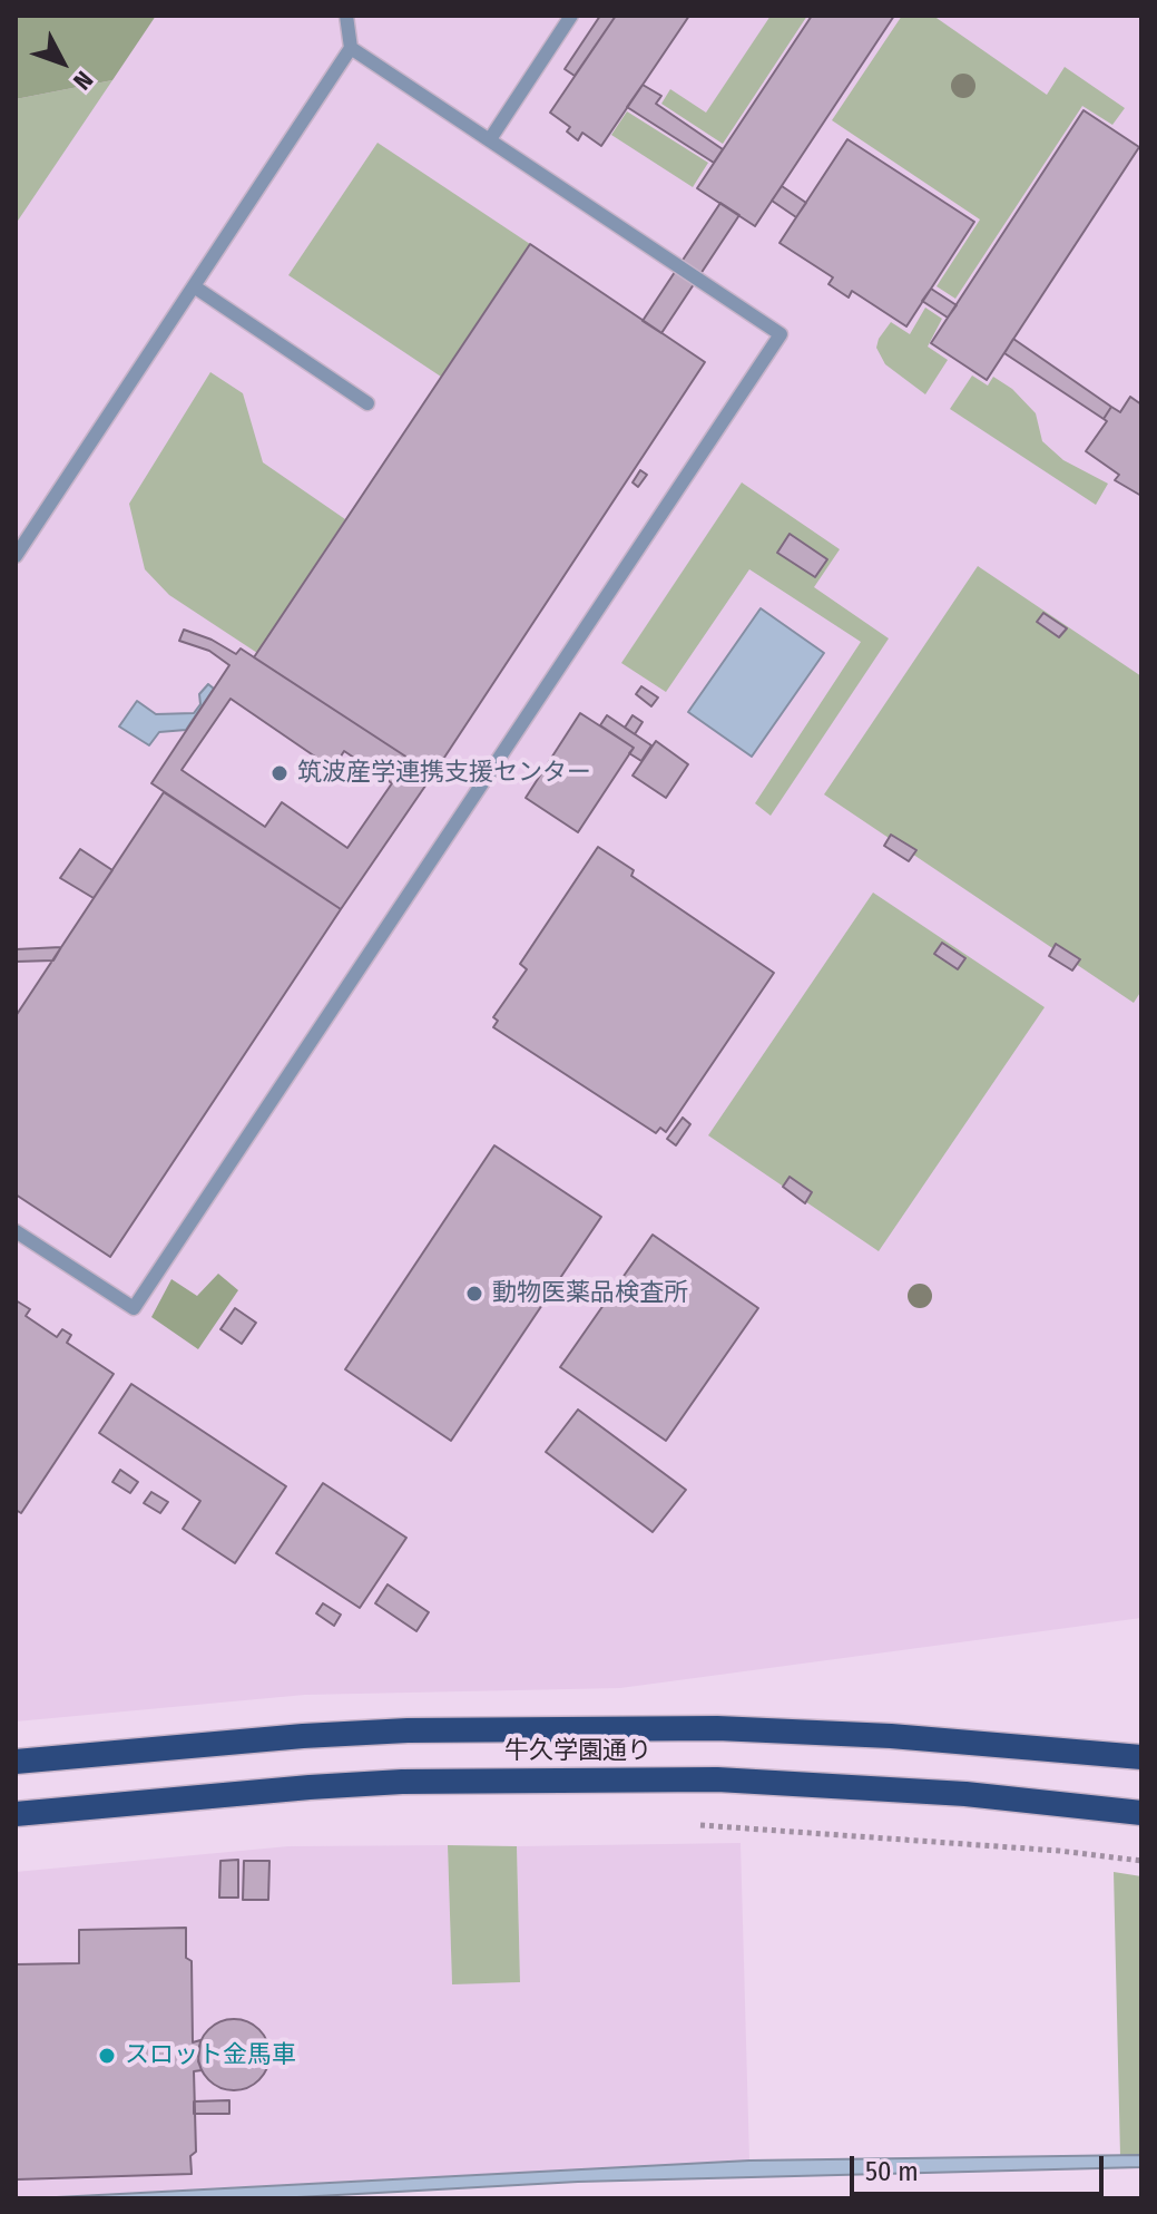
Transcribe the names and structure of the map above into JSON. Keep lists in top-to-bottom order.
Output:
{
  "streets": {
    "highway": ["牛久学園通り"]
  },
  "places": ["筑波産学連携支援センター", "動物医薬品検査所", "スロット金馬車"],
  "scale_bar": "50 m",
  "north": "bottom right"
}
